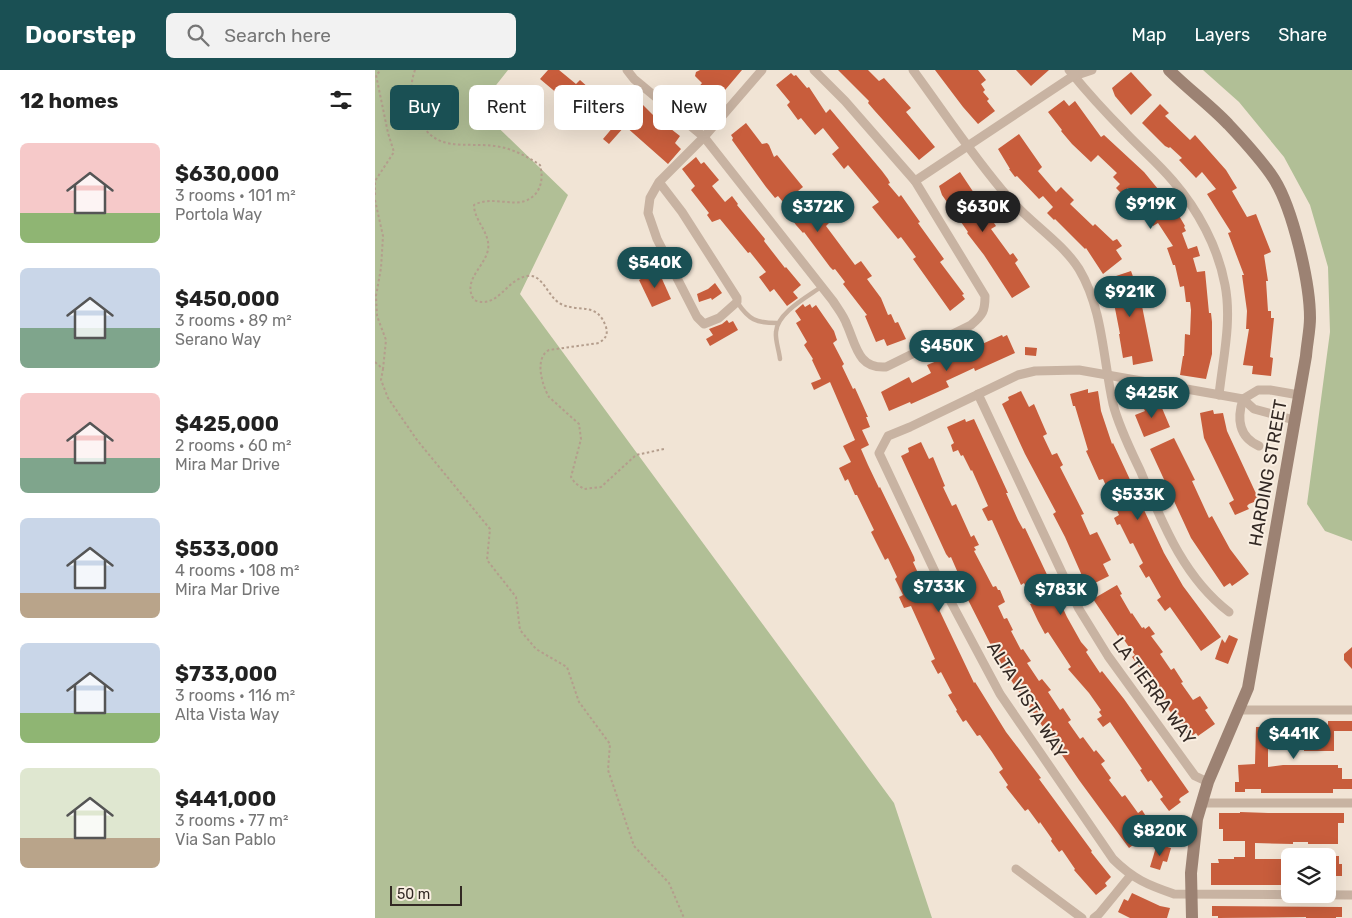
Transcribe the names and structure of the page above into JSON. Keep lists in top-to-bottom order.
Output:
{
  "streets": {
    "street": ["HARDING STREET", "LA TIERRA WAY", "ALTA VISTA WAY"]
  },
  "crossings": [
    ["HARDING STREET", "LA TIERRA WAY"],
    ["HARDING STREET", "ALTA VISTA WAY"],
    ["LA TIERRA WAY", "ALTA VISTA WAY"]
  ],
  "scale_bar": "50 m",
  "page": {
    "header": "Doorstep",
    "search": "Search here",
    "nav": ["Map", "Layers", "Share"],
    "heading": "12 homes",
    "chip": [
      "Buy",
      "Rent",
      "Filters",
      "New"
    ],
    "list": [
      {
        "name": "$630,000",
        "note": "3 rooms · 101 m² · Portola Way"
      },
      {
        "name": "$450,000",
        "note": "3 rooms · 89 m² · Serano Way"
      },
      {
        "name": "$425,000",
        "note": "2 rooms · 60 m² · Mira Mar Drive"
      },
      {
        "name": "$533,000",
        "note": "4 rooms · 108 m² · Mira Mar Drive"
      },
      {
        "name": "$733,000",
        "note": "3 rooms · 116 m² · Alta Vista Way"
      },
      {
        "name": "$441,000",
        "note": "3 rooms · 77 m² · Via San Pablo"
      }
    ],
    "price": [
      "$919K",
      "$372K",
      "$630K",
      "$540K",
      "$921K",
      "$450K",
      "$425K",
      "$533K",
      "$733K",
      "$783K",
      "$441K",
      "$820K"
    ],
    "scale": "50 m"
  }
}
